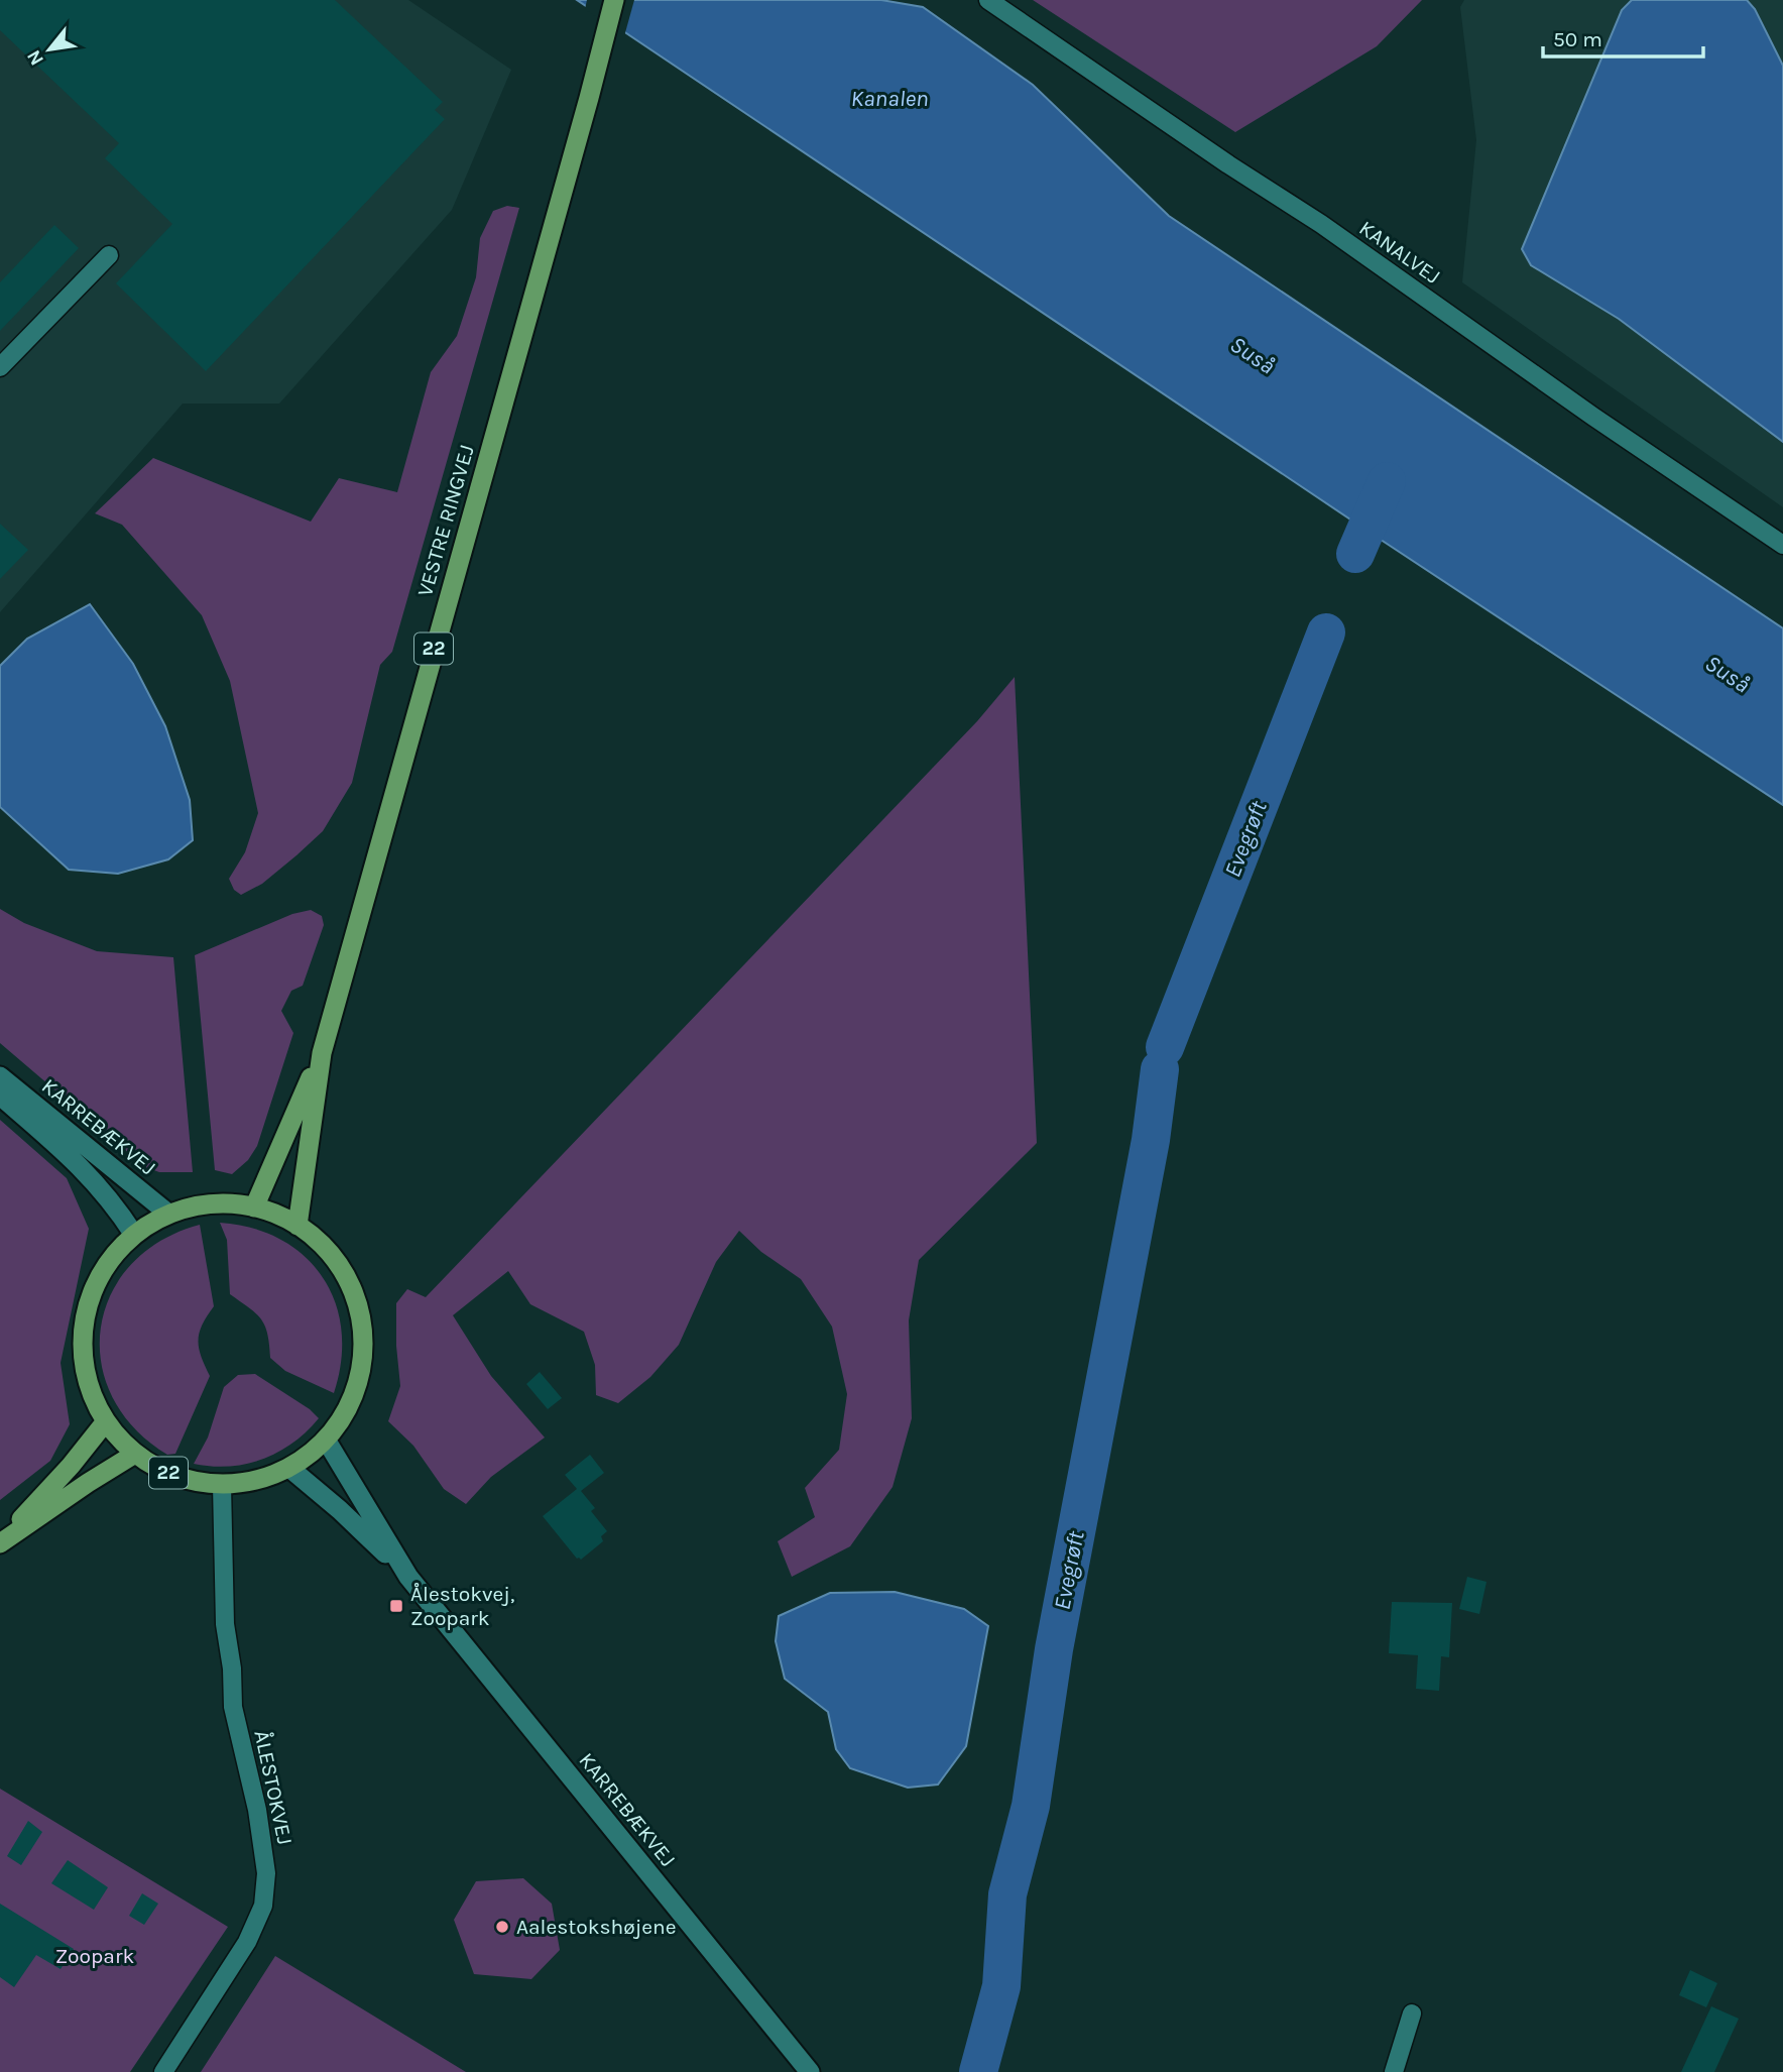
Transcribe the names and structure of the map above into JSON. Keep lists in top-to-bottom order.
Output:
{
  "streets": {
    "main road": ["VESTRE RINGVEJ", "22", "KARREBÆKVEJ"],
    "street": ["KANALVEJ", "ÅLESTOKVEJ"]
  },
  "crossings": [
    ["VESTRE RINGVEJ", "22"],
    ["22", "KARREBÆKVEJ"],
    ["22", "ÅLESTOKVEJ"]
  ],
  "water": ["Kanalen", "Suså", "Evegrøft"],
  "parks": ["Zoopark"],
  "places": {
    "transit": ["Ålestokvej, Zoopark"],
    "other": ["Aalestokshøjene"]
  },
  "scale_bar": "50 m",
  "north": "bottom left"
}
